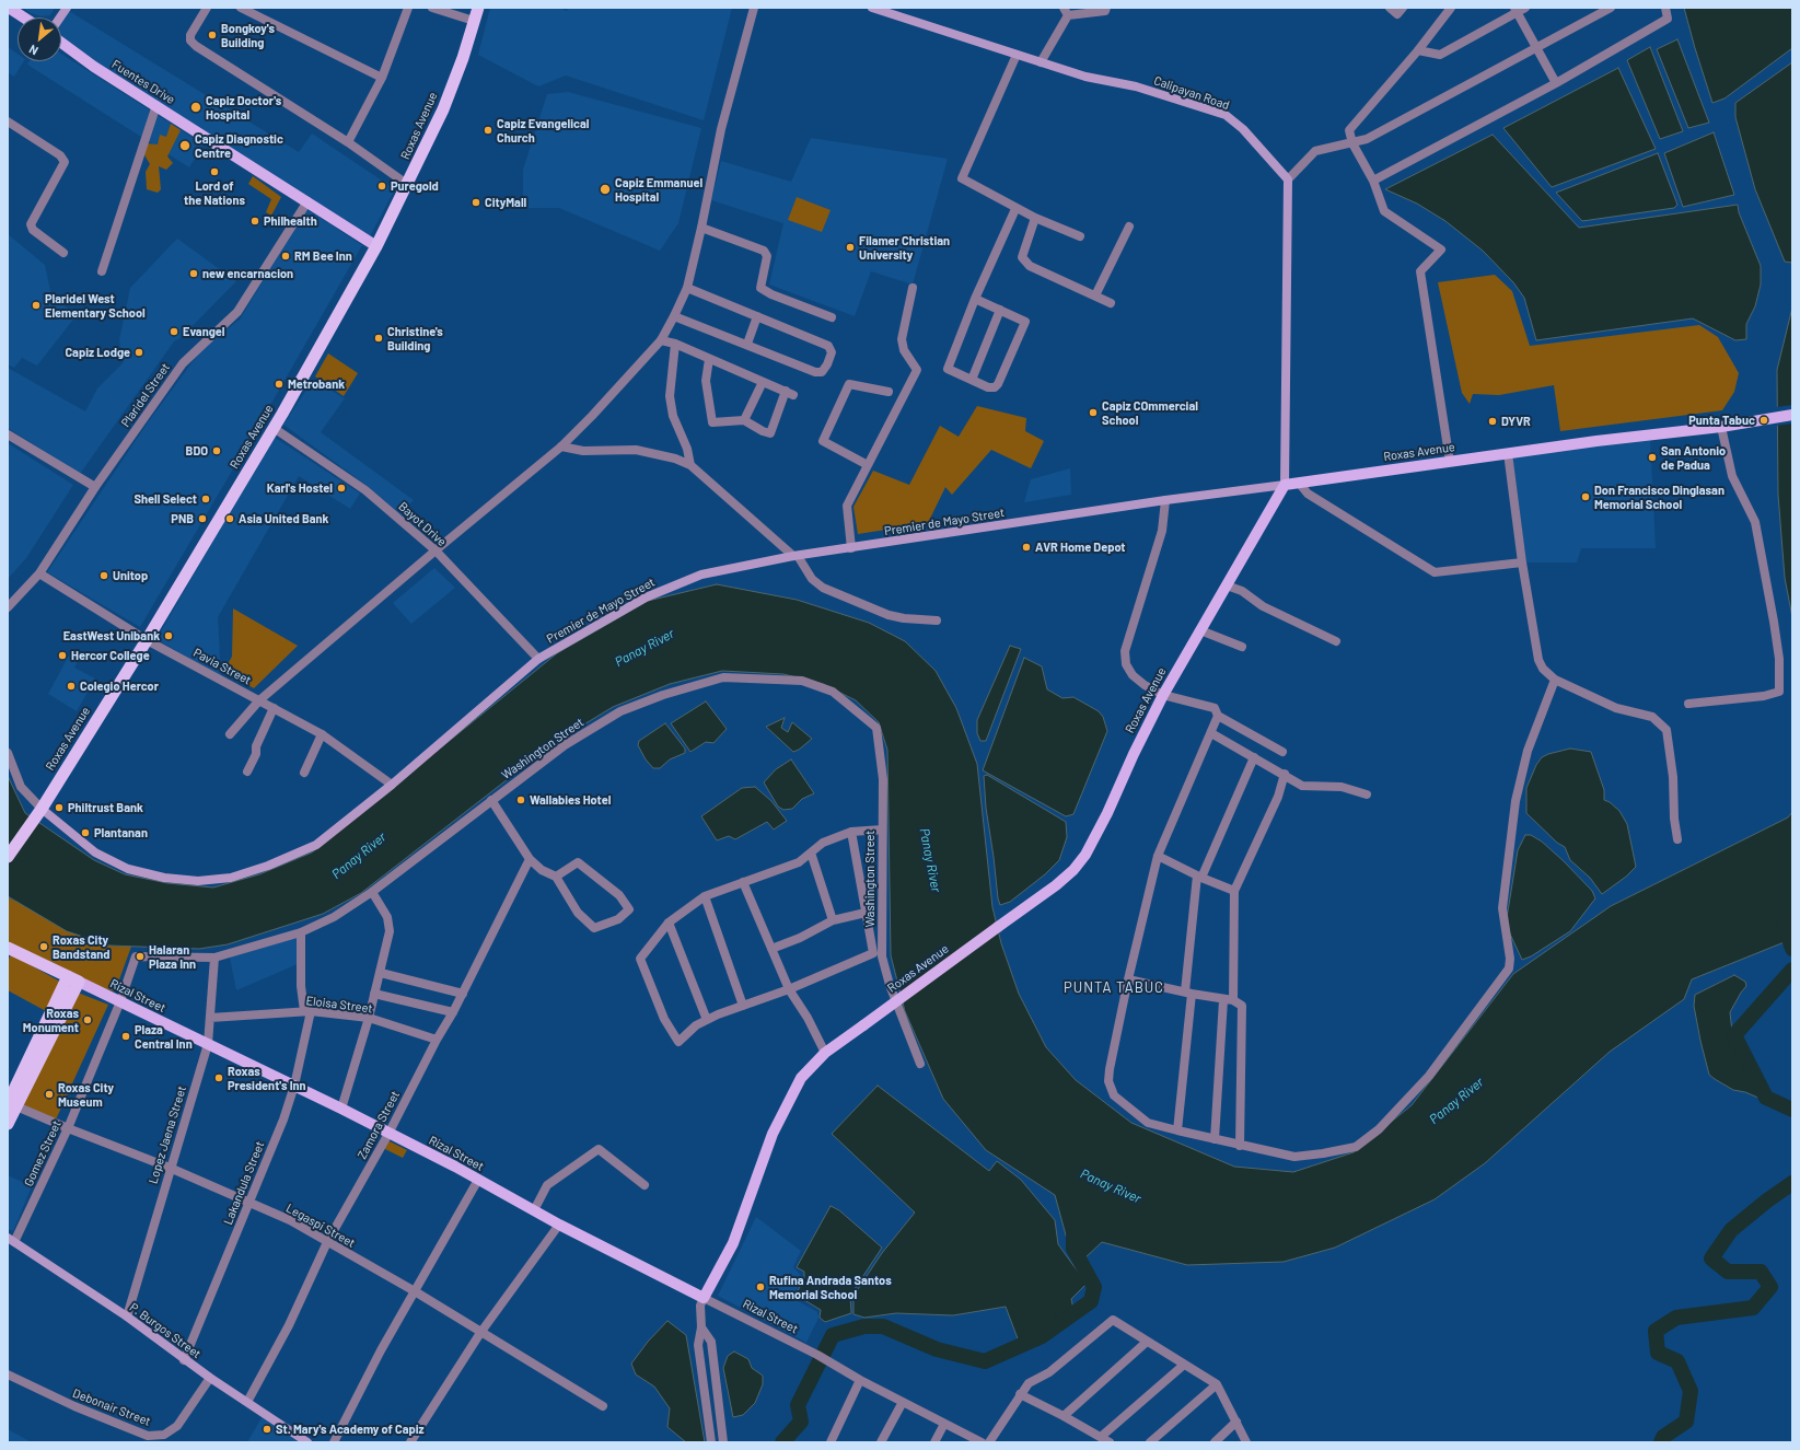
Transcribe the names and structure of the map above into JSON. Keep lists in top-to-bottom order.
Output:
{
  "streets": {
    "highway": ["Roxas Avenue"],
    "main road": [
      "Fuentes Drive",
      "Calipayan Road",
      "Premier de Mayo Street",
      "Rizal Street",
      "P. Burgos Street"
    ],
    "street": [
      "Plaridel Street",
      "Bayot Drive",
      "Pavia Street",
      "Washington Street",
      "Eloisa Street",
      "Zamora Street",
      "Lopez Jaena Street",
      "Gomez Street",
      "Lakandula Street",
      "Legaspi Street",
      "Debonair Street"
    ]
  },
  "crossings": [
    ["Fuentes Drive", "Roxas Avenue"],
    ["Fuentes Drive", "Plaridel Street"],
    ["Roxas Avenue", "Premier de Mayo Street"],
    ["Roxas Avenue", "Bayot Drive"],
    ["Roxas Avenue", "Pavia Street"],
    ["Roxas Avenue", "Rizal Street"],
    ["Plaridel Street", "Pavia Street"],
    ["Premier de Mayo Street", "Bayot Drive"],
    ["Premier de Mayo Street", "Pavia Street"],
    ["Washington Street", "Rizal Street"],
    ["Washington Street", "Lopez Jaena Street"],
    ["Washington Street", "Gomez Street"],
    ["Washington Street", "Lakandula Street"],
    ["Rizal Street", "Zamora Street"],
    ["Rizal Street", "Lopez Jaena Street"],
    ["Rizal Street", "Gomez Street"],
    ["Rizal Street", "Lakandula Street"],
    ["Eloisa Street", "Zamora Street"],
    ["Eloisa Street", "Lopez Jaena Street"],
    ["Eloisa Street", "Lakandula Street"],
    ["Zamora Street", "Legaspi Street"],
    ["Zamora Street", "P. Burgos Street"],
    ["Lopez Jaena Street", "Legaspi Street"],
    ["Lopez Jaena Street", "P. Burgos Street"],
    ["Gomez Street", "Legaspi Street"],
    ["Gomez Street", "P. Burgos Street"],
    ["Lakandula Street", "Legaspi Street"],
    ["Lakandula Street", "P. Burgos Street"],
    ["P. Burgos Street", "Debonair Street"]
  ],
  "districts": ["PUNTA TABUC"],
  "water": ["Panay River"],
  "places": [
    "Bongkoy's Building",
    "Capiz Doctor's Hospital",
    "Capiz Evangelical Church",
    "Capiz Diagnostic Centre",
    "Lord of the Nations",
    "Puregold",
    "Capiz Emmanuel Hospital",
    "CityMall",
    "Philhealth",
    "Filamer Christian University",
    "RM Bee Inn",
    "new encarnacion",
    "Plaridel West Elementary School",
    "Evangel",
    "Christine's Building",
    "Capiz Lodge",
    "Metrobank",
    "Capiz COmmercial School",
    "Punta Tabuc",
    "DYVR",
    "BDO",
    "San Antonio de Padua",
    "Karl's Hostel",
    "Don Francisco Dinglasan Memorial School",
    "Shell Select",
    "PNB",
    "Asia United Bank",
    "AVR Home Depot",
    "Unitop",
    "EastWest Unibank",
    "Hercor College",
    "Colegio Hercor",
    "Wallabies Hotel",
    "Philtrust Bank",
    "Plantanan",
    "Roxas City Bandstand",
    "Halaran Plaza Inn",
    "Roxas Monument",
    "Plaza Central Inn",
    "Roxas President's Inn",
    "Roxas City Museum",
    "Rufina Andrada Santos Memorial School",
    "St. Mary's Academy of Capiz"
  ],
  "north": "bottom left"
}
